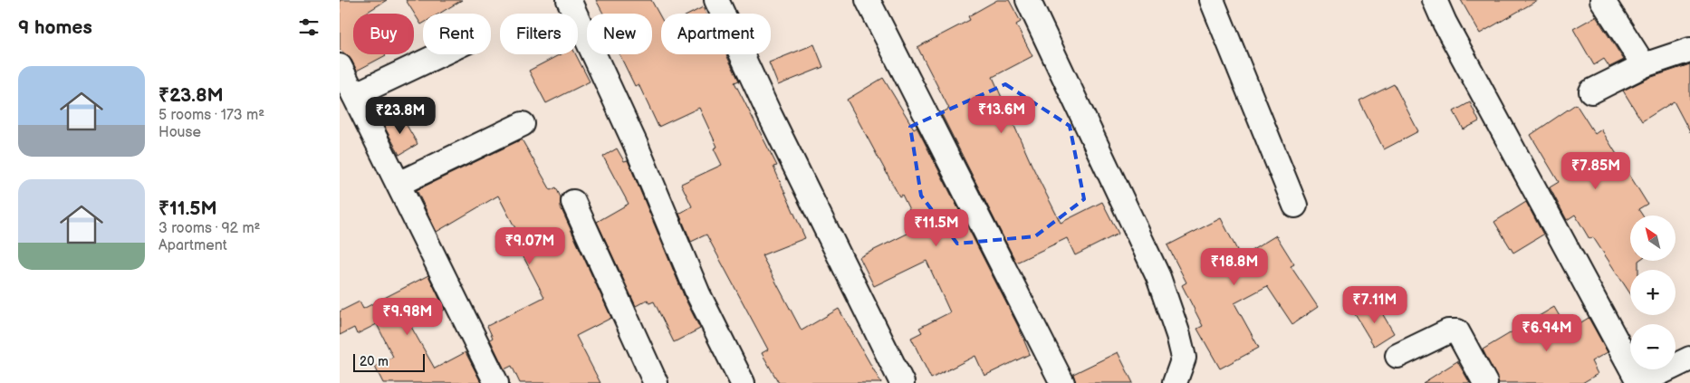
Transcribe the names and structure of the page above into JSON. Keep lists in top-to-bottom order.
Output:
{
  "scale_bar": "20 m",
  "north": "top left",
  "page": {
    "heading": "9 homes",
    "chip": [
      "Buy",
      "Rent",
      "Filters",
      "New",
      "Apartment"
    ],
    "list": [
      {
        "name": "₹23.8M",
        "note": "5 rooms · 173 m² · House"
      },
      {
        "name": "₹11.5M",
        "note": "3 rooms · 92 m² · Apartment"
      }
    ],
    "price": [
      "₹13.6M",
      "₹23.8M",
      "₹7.85M",
      "₹11.5M",
      "₹9.07M",
      "₹18.8M",
      "₹7.11M",
      "₹9.98M",
      "₹6.94M"
    ],
    "map_buttons": ["+", "−"],
    "scale": "20 m"
  }
}
